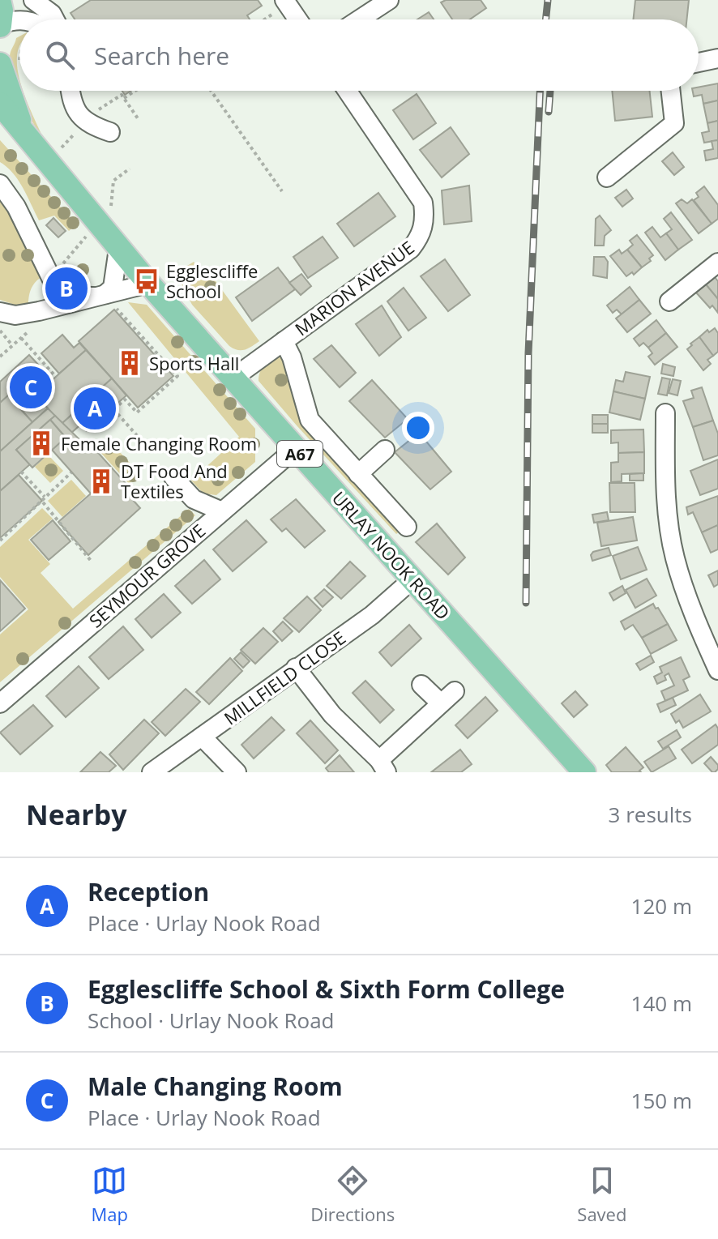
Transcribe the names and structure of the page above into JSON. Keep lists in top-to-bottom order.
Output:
{
  "streets": {
    "main road": ["A67", "URLAY NOOK ROAD"],
    "street": ["MARION AVENUE", "SEYMOUR GROVE", "MILLFIELD CLOSE"]
  },
  "crossings": [
    ["MARION AVENUE", "URLAY NOOK ROAD"],
    ["URLAY NOOK ROAD", "SEYMOUR GROVE"],
    ["URLAY NOOK ROAD", "MILLFIELD CLOSE"]
  ],
  "places": {
    "bus stop": ["Egglescliffe School"],
    "building": ["Sports Hall", "Female Changing Room", "DT Food And Textiles"]
  },
  "page": {
    "search": "Search here",
    "pins": ["B", "C", "A"],
    "heading": ["Nearby", "3 results"],
    "list": [
      {
        "mark": "A",
        "name": "Reception",
        "note": "Place · Urlay Nook Road",
        "value": "120 m"
      },
      {
        "mark": "B",
        "name": "Egglescliffe School & Sixth Form College",
        "note": "School · Urlay Nook Road",
        "value": "140 m"
      },
      {
        "mark": "C",
        "name": "Male Changing Room",
        "note": "Place · Urlay Nook Road",
        "value": "150 m"
      }
    ],
    "nav": ["Map", "Directions", "Saved"]
  }
}
